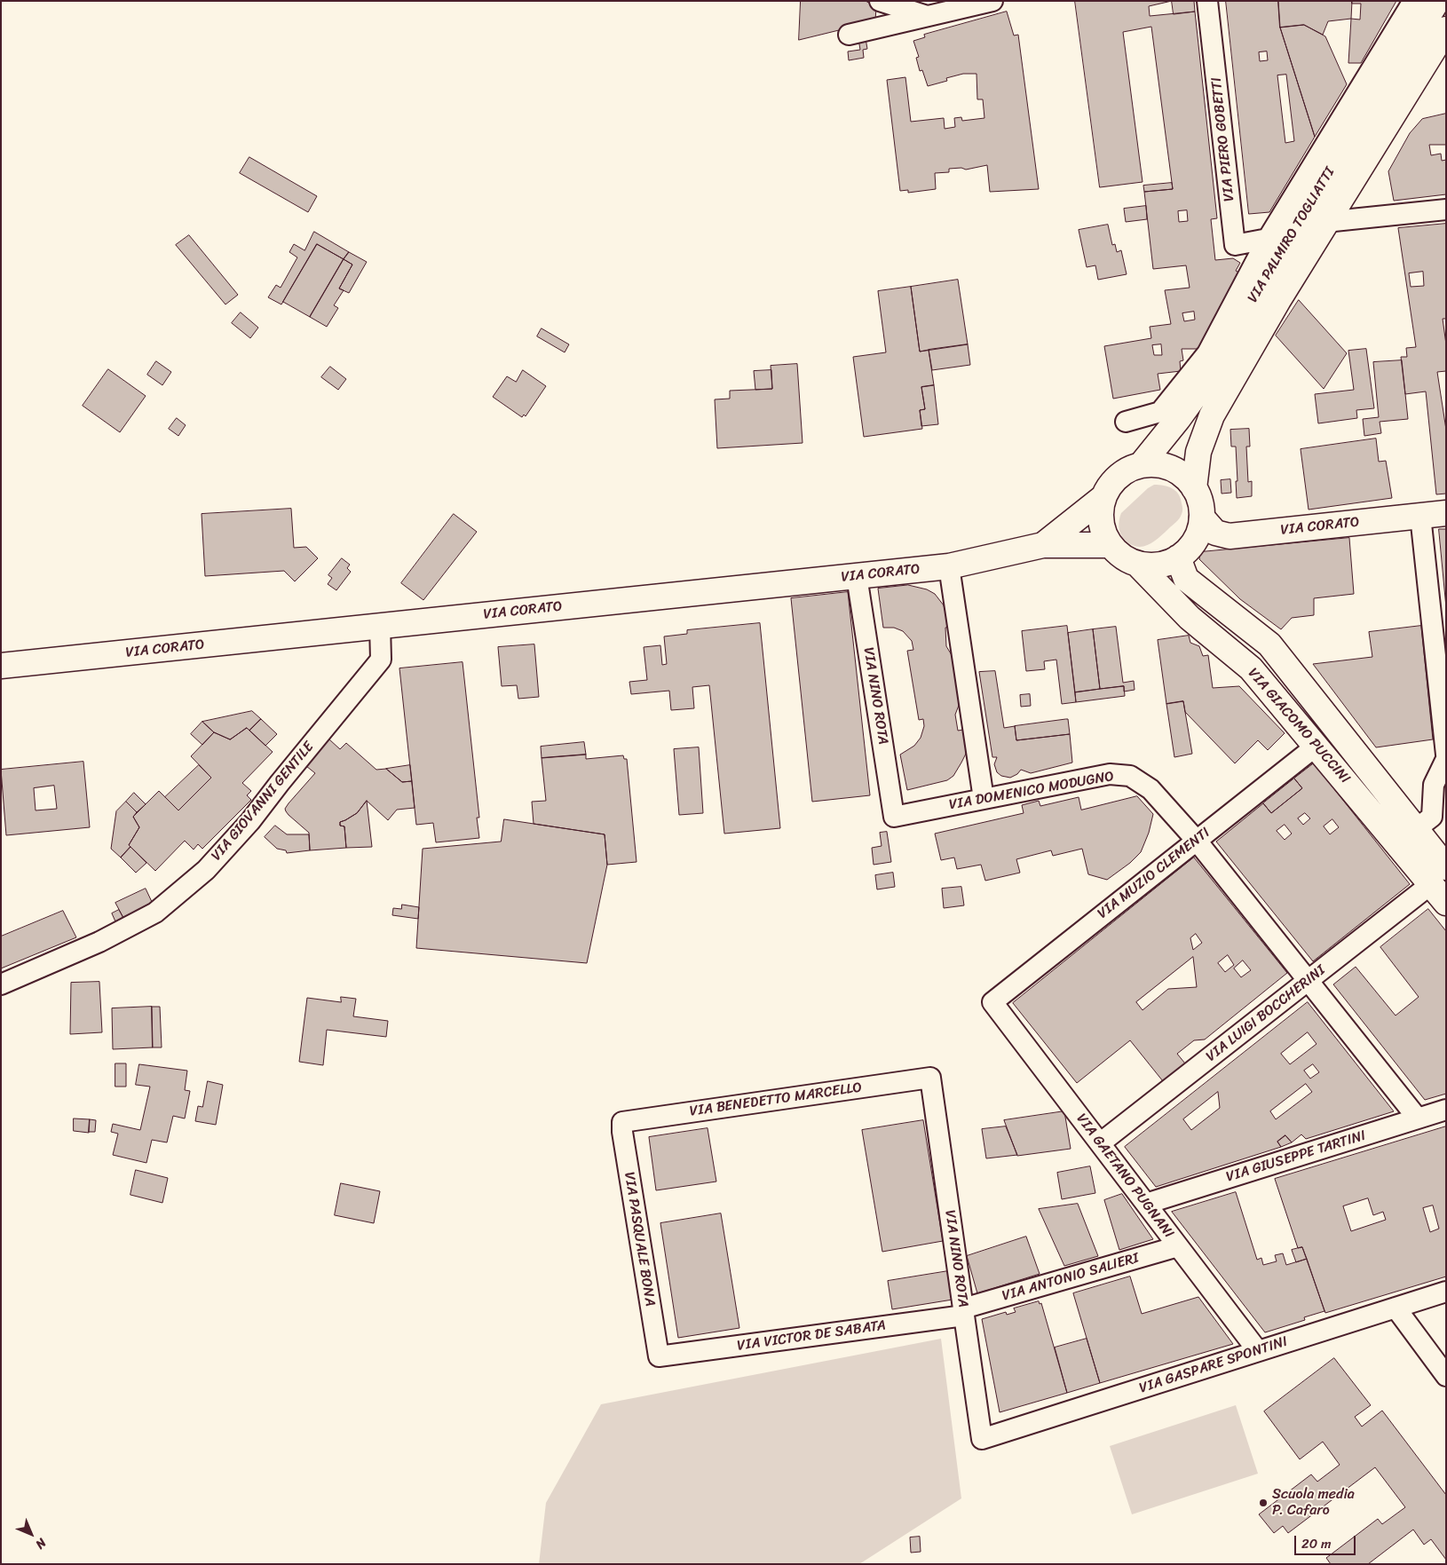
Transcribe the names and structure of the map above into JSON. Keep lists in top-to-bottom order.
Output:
{
  "streets": {
    "main road": ["VIA PALMIRO TOGLIATTI", "VIA CORATO", "VIA GIACOMO PUCCINI"],
    "street": [
      "VIA PIERO GOBETTI",
      "VIA NINO ROTA",
      "VIA DOMENICO MODUGNO",
      "VIA GIOVANNI GENTILE",
      "VIA MUZIO CLEMENTI",
      "VIA LUIGI BOCCHERINI",
      "VIA BENEDETTO MARCELLO",
      "VIA GIUSEPPE TARTINI",
      "VIA GAETANO PUGNANI",
      "VIA PASQUALE BONA",
      "VIA ANTONIO SALIERI",
      "VIA VICTOR DE SABATA",
      "VIA GASPARE SPONTINI"
    ]
  },
  "crossings": [
    ["VIA PALMIRO TOGLIATTI", "VIA CORATO"],
    ["VIA PALMIRO TOGLIATTI", "VIA GIACOMO PUCCINI"],
    ["VIA CORATO", "VIA NINO ROTA"],
    ["VIA CORATO", "VIA GIACOMO PUCCINI"],
    ["VIA CORATO", "VIA GIOVANNI GENTILE"],
    ["VIA NINO ROTA", "VIA DOMENICO MODUGNO"],
    ["VIA NINO ROTA", "VIA BENEDETTO MARCELLO"],
    ["VIA NINO ROTA", "VIA ANTONIO SALIERI"],
    ["VIA NINO ROTA", "VIA VICTOR DE SABATA"],
    ["VIA NINO ROTA", "VIA GASPARE SPONTINI"],
    ["VIA GIACOMO PUCCINI", "VIA MUZIO CLEMENTI"],
    ["VIA GIACOMO PUCCINI", "VIA LUIGI BOCCHERINI"],
    ["VIA DOMENICO MODUGNO", "VIA MUZIO CLEMENTI"],
    ["VIA DOMENICO MODUGNO", "VIA LUIGI BOCCHERINI"],
    ["VIA DOMENICO MODUGNO", "VIA GIUSEPPE TARTINI"],
    ["VIA MUZIO CLEMENTI", "VIA GAETANO PUGNANI"],
    ["VIA LUIGI BOCCHERINI", "VIA GAETANO PUGNANI"],
    ["VIA BENEDETTO MARCELLO", "VIA PASQUALE BONA"],
    ["VIA GIUSEPPE TARTINI", "VIA GAETANO PUGNANI"],
    ["VIA GAETANO PUGNANI", "VIA ANTONIO SALIERI"],
    ["VIA GAETANO PUGNANI", "VIA GASPARE SPONTINI"],
    ["VIA PASQUALE BONA", "VIA VICTOR DE SABATA"],
    ["VIA ANTONIO SALIERI", "VIA VICTOR DE SABATA"]
  ],
  "places": ["Scuola media P. Cafaro"],
  "scale_bar": "20 m",
  "north": "bottom right"
}
